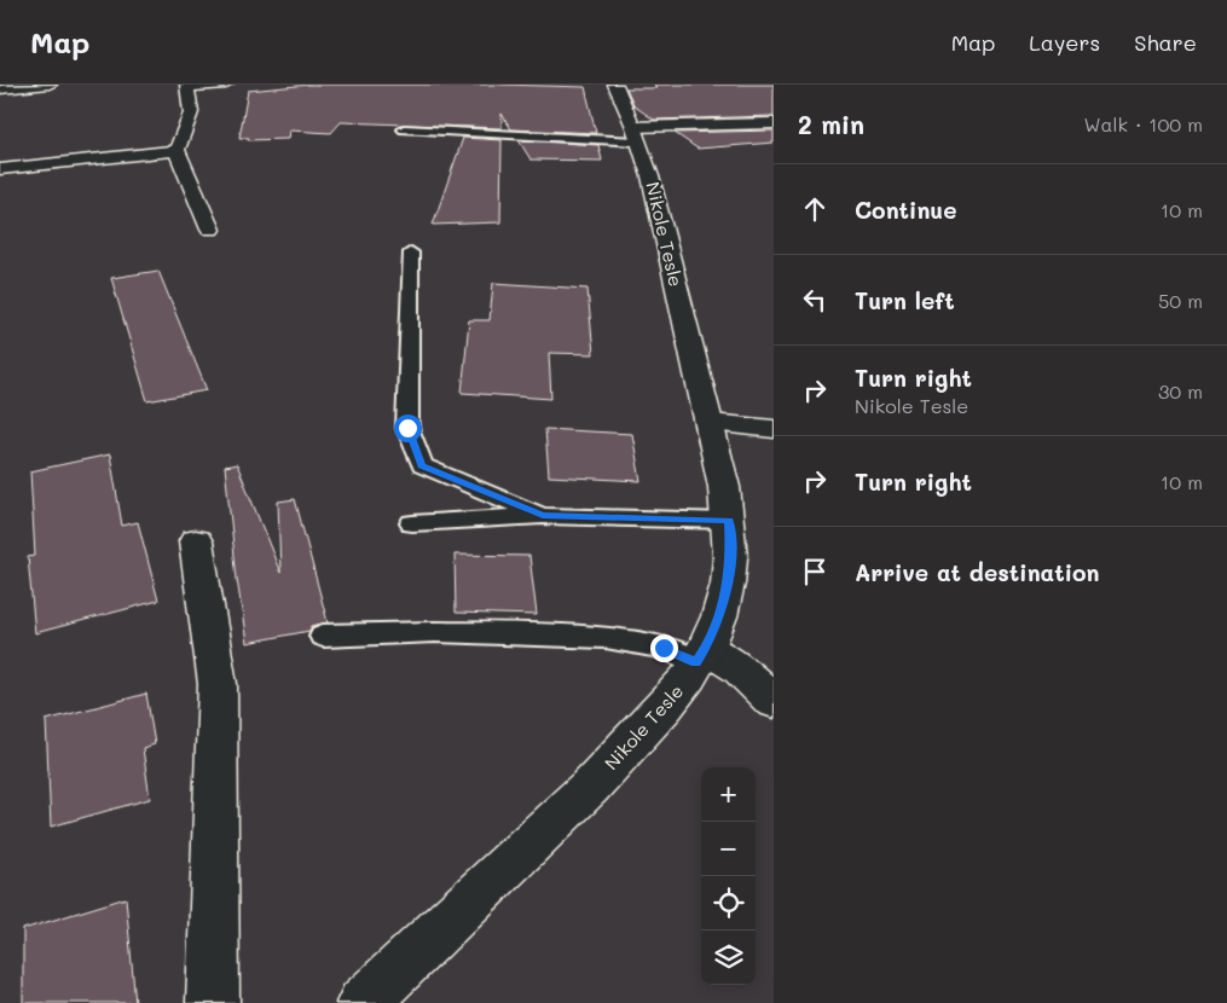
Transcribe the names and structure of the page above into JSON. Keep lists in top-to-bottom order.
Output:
{
  "streets": {
    "street": ["Nikole Tesle"]
  },
  "page": {
    "header": "Map",
    "nav": ["Map", "Layers", "Share"],
    "heading": ["2 min", "Walk · 100 m"],
    "list": [
      ["Continue", "10 m"],
      ["Turn left", "50 m"],
      ["Turn right", "Nikole Tesle", "30 m"],
      ["Turn right", "10 m"],
      "Arrive at destination"
    ],
    "map_buttons": ["+", "−"]
  }
}
